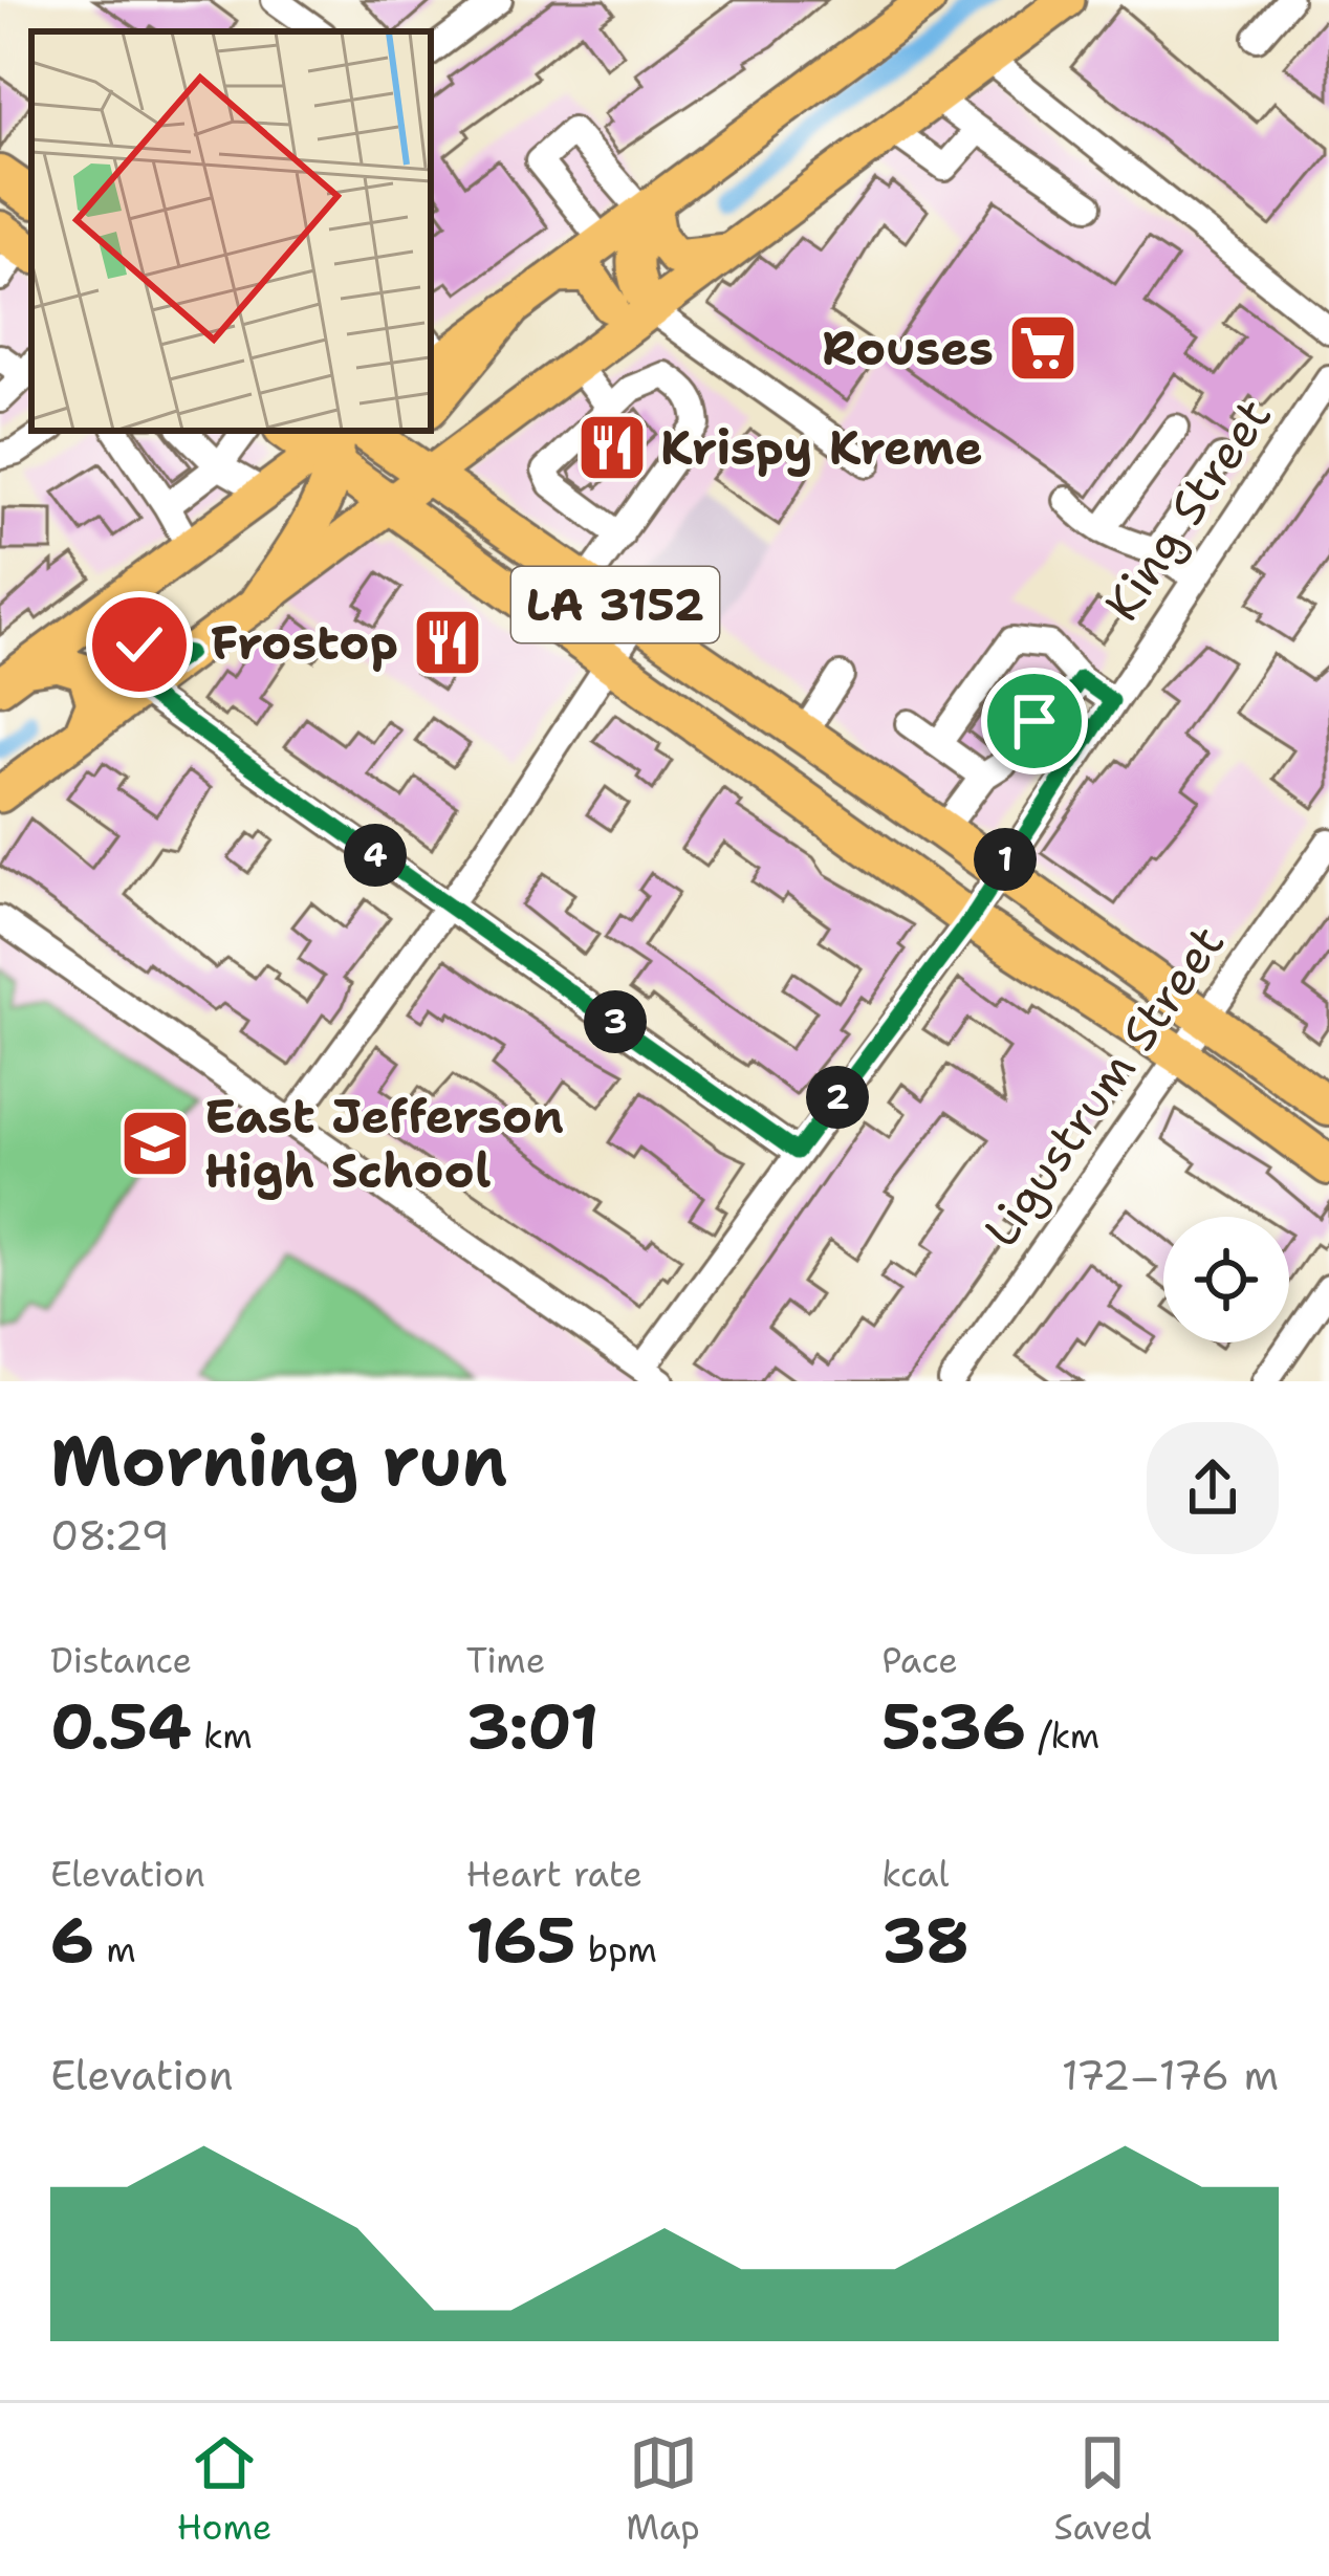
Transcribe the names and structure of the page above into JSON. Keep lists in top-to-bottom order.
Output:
{
  "streets": {
    "highway": ["LA 3152"],
    "street": ["King Street", "Ligustrum Street"]
  },
  "crossings": [
    ["King Street", "LA 3152"],
    ["LA 3152", "Ligustrum Street"]
  ],
  "places": {
    "supermarket": ["Rouses"],
    "restaurant": ["Krispy Kreme", "Frostop"],
    "school or university": ["East Jefferson High School"]
  },
  "page": {
    "pins": [
      "4",
      "1",
      "3",
      "2"
    ],
    "heading": ["Morning run", "08:29"],
    "stats": [
      ["Distance", "0.54 km"],
      ["Time", "3:01"],
      ["Pace", "5:36 /km"],
      ["Elevation", "6 m"],
      ["Heart rate", "165 bpm"],
      ["kcal", "38"]
    ],
    "chart": ["Elevation", "172–176 m"],
    "tabs": ["Home", "Map", "Saved"]
  }
}
